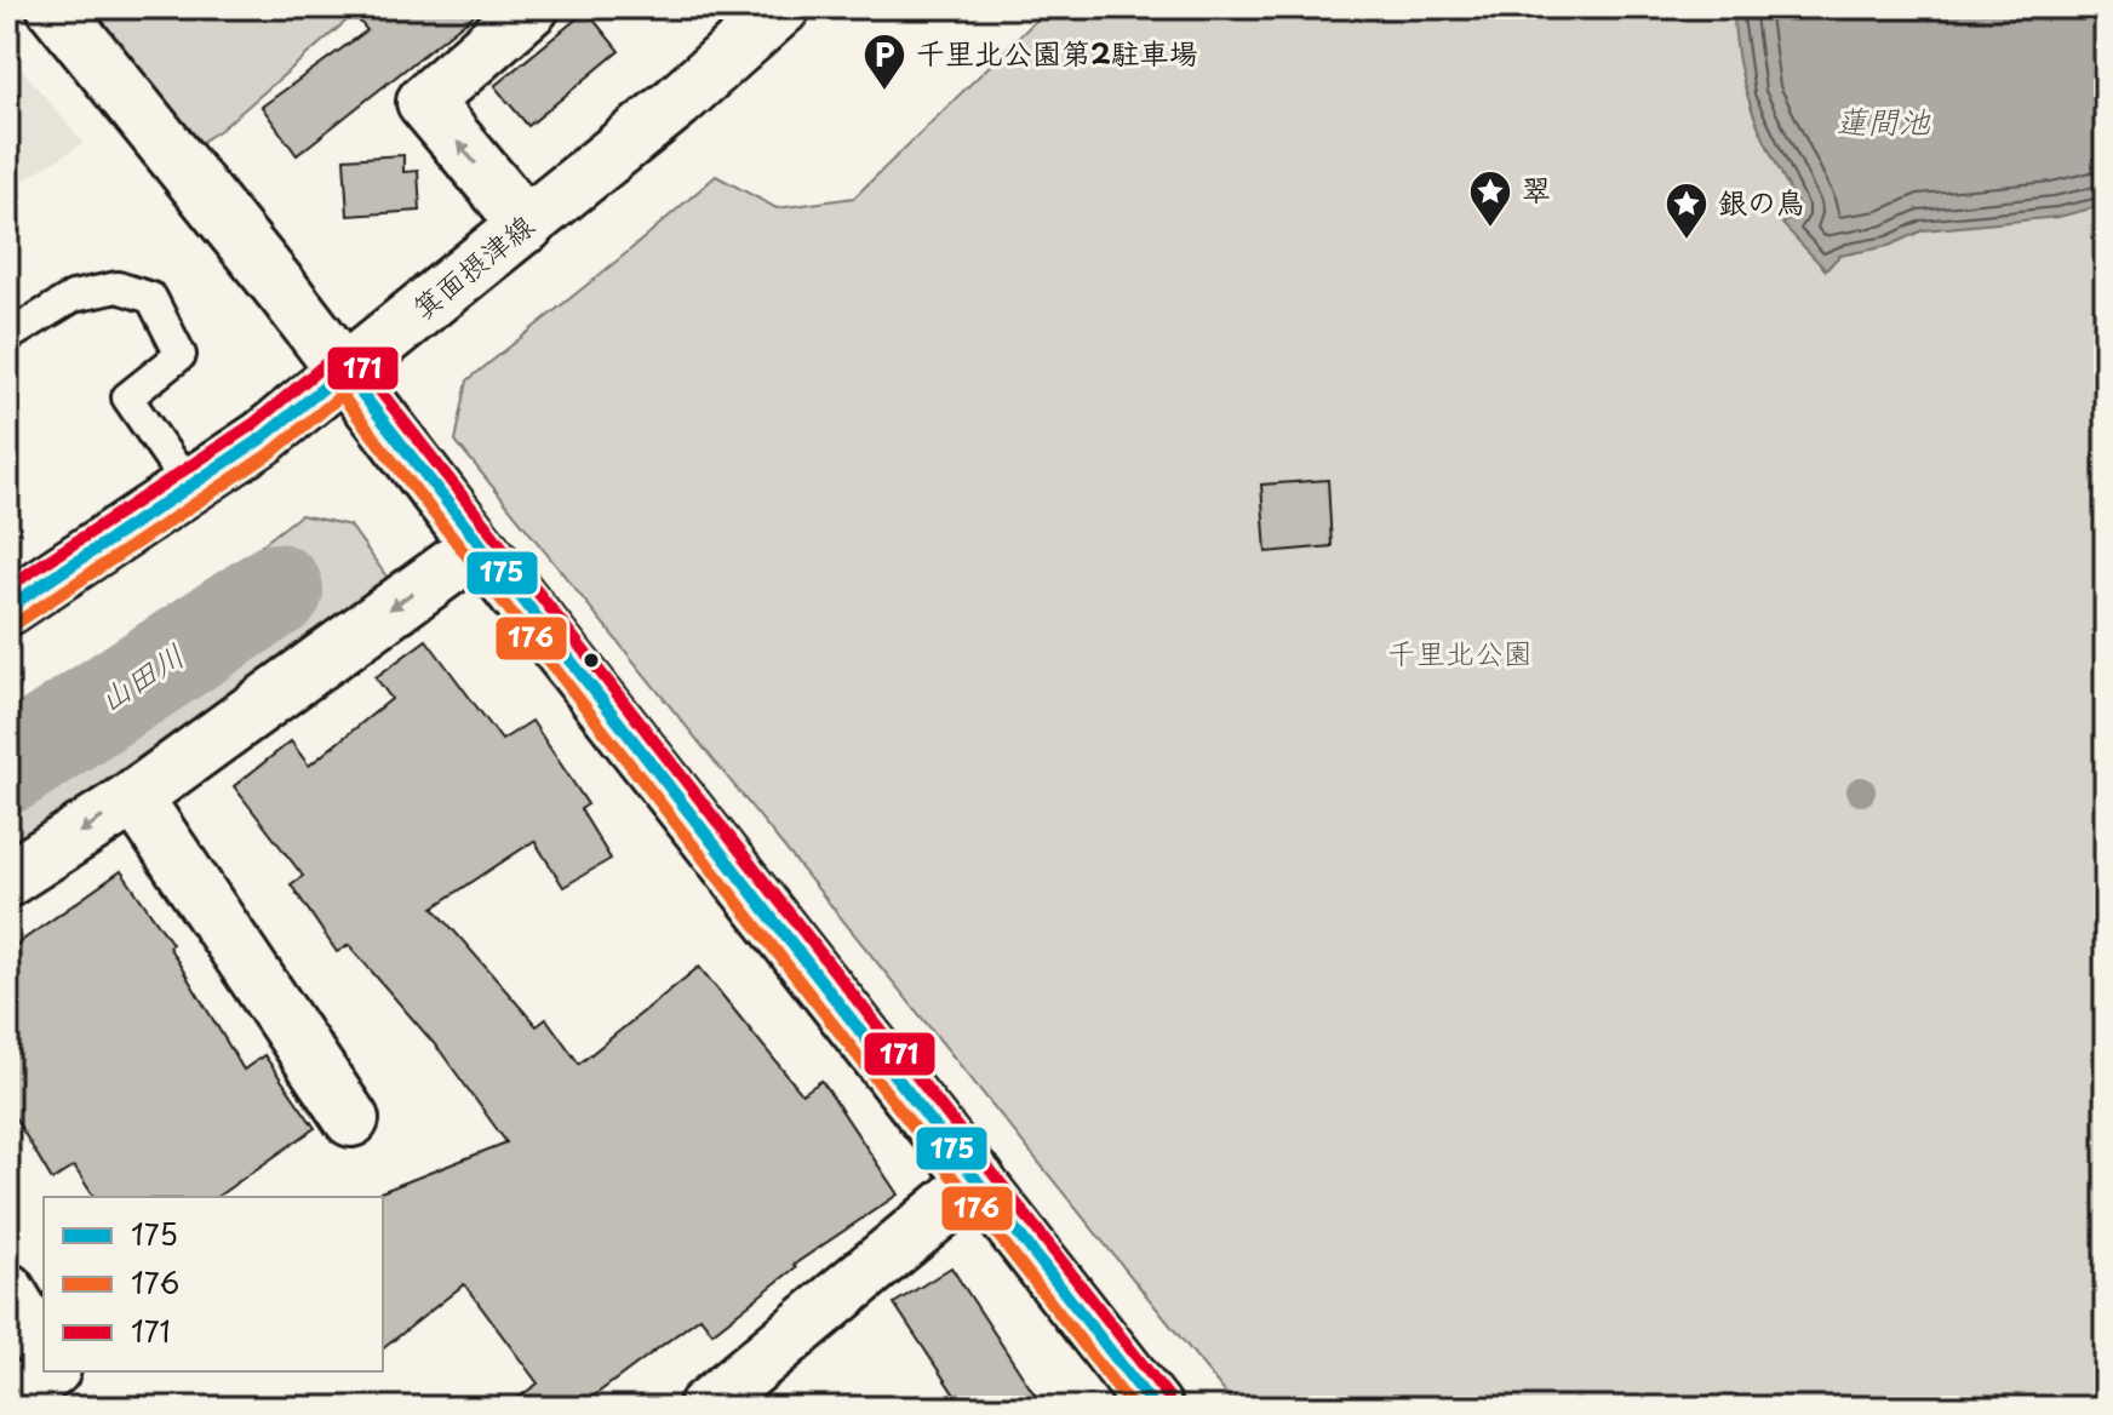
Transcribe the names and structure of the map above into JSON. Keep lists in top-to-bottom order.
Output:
{
  "streets": {
    "street": ["箕面摂津線"]
  },
  "water": ["蓮間池", "山田川"],
  "parks": ["千里北公園"],
  "places": {
    "parking": ["千里北公園第2駐車場"],
    "place": ["翠", "銀の鳥"]
  },
  "lines": ["transit line 171", "transit line 175", "transit line 176"],
  "legend": ["175", "176", "171"]
}
